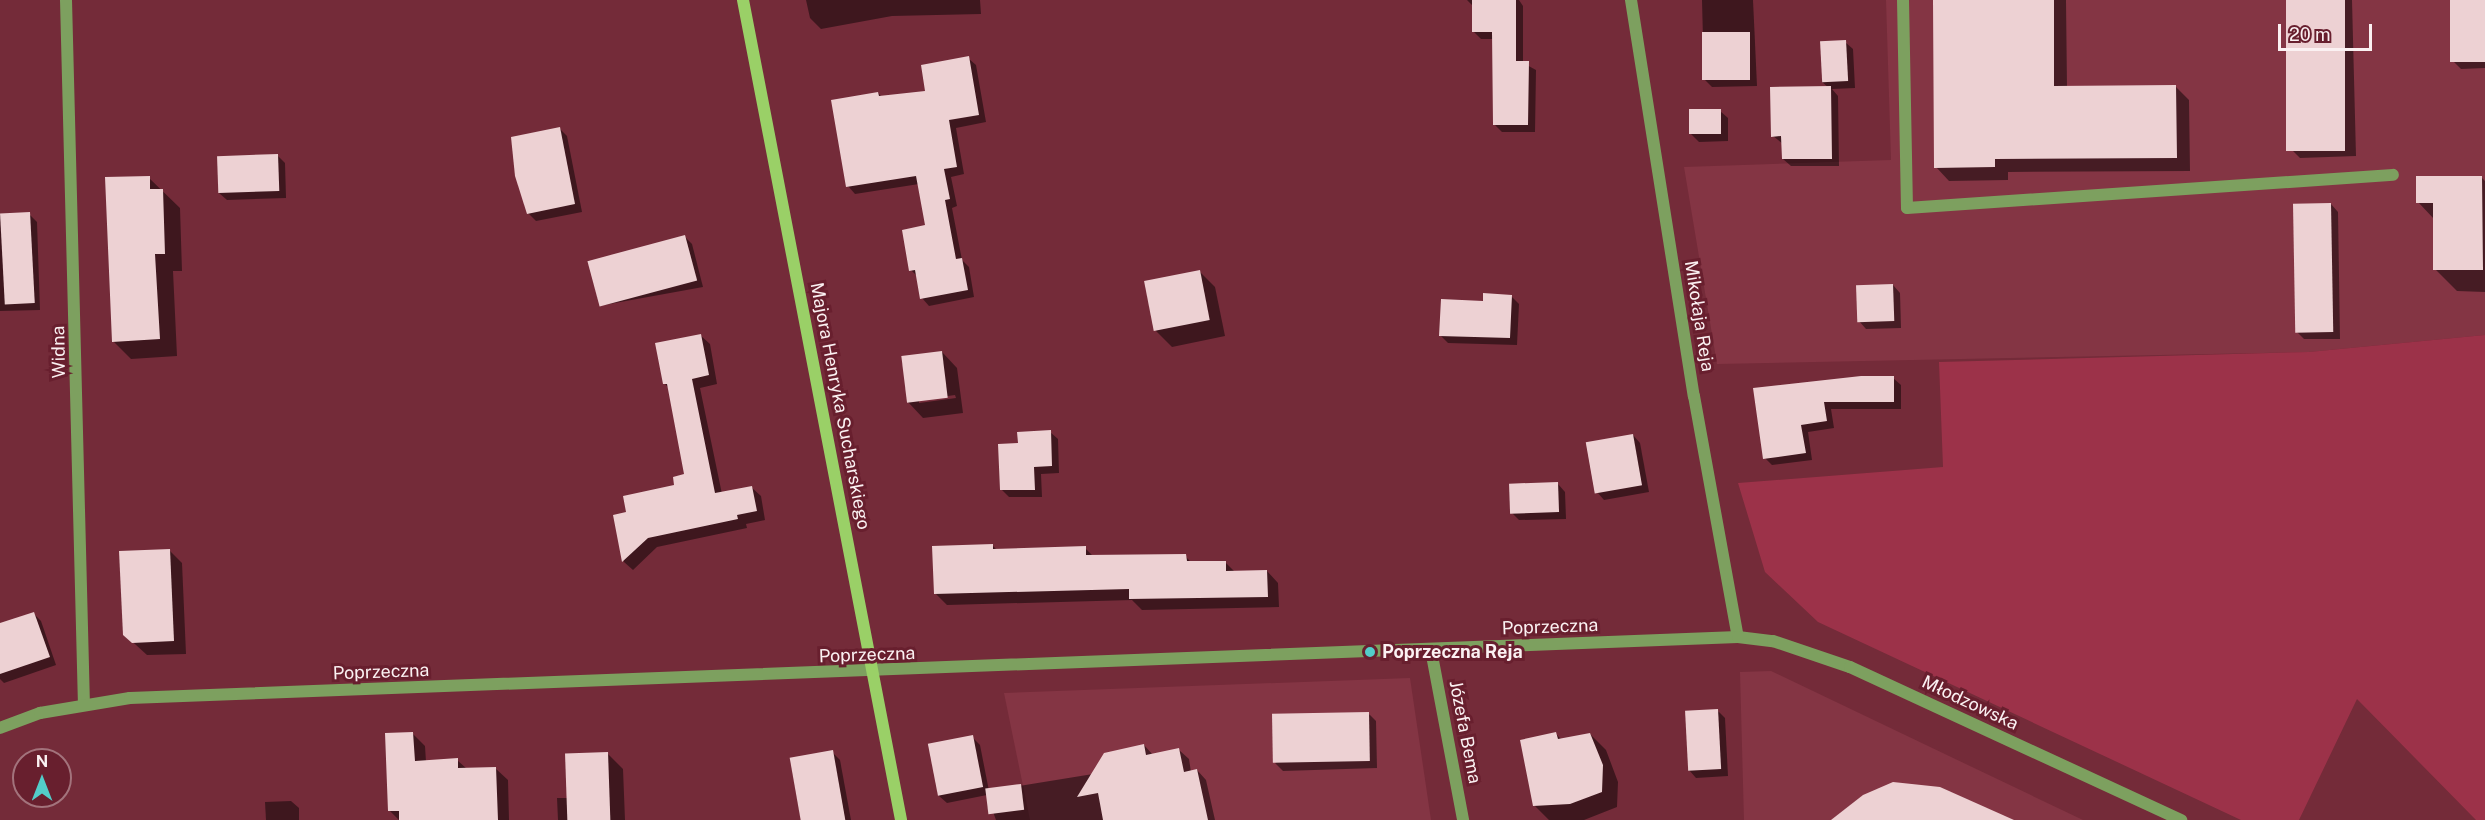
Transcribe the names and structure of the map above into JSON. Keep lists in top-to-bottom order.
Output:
{
  "streets": {
    "street": [
      "Mikołaja Reja",
      "Widna",
      "Majora Henryka Sucharskiego",
      "Poprzeczna",
      "Młodzowska",
      "Józefa Bema"
    ]
  },
  "crossings": [
    ["Mikołaja Reja", "Poprzeczna"],
    ["Mikołaja Reja", "Młodzowska"],
    ["Widna", "Poprzeczna"],
    ["Majora Henryka Sucharskiego", "Poprzeczna"],
    ["Poprzeczna", "Młodzowska"],
    ["Poprzeczna", "Józefa Bema"]
  ],
  "places": ["Poprzeczna Reja"],
  "scale_bar": "20 m",
  "north": "top"
}
